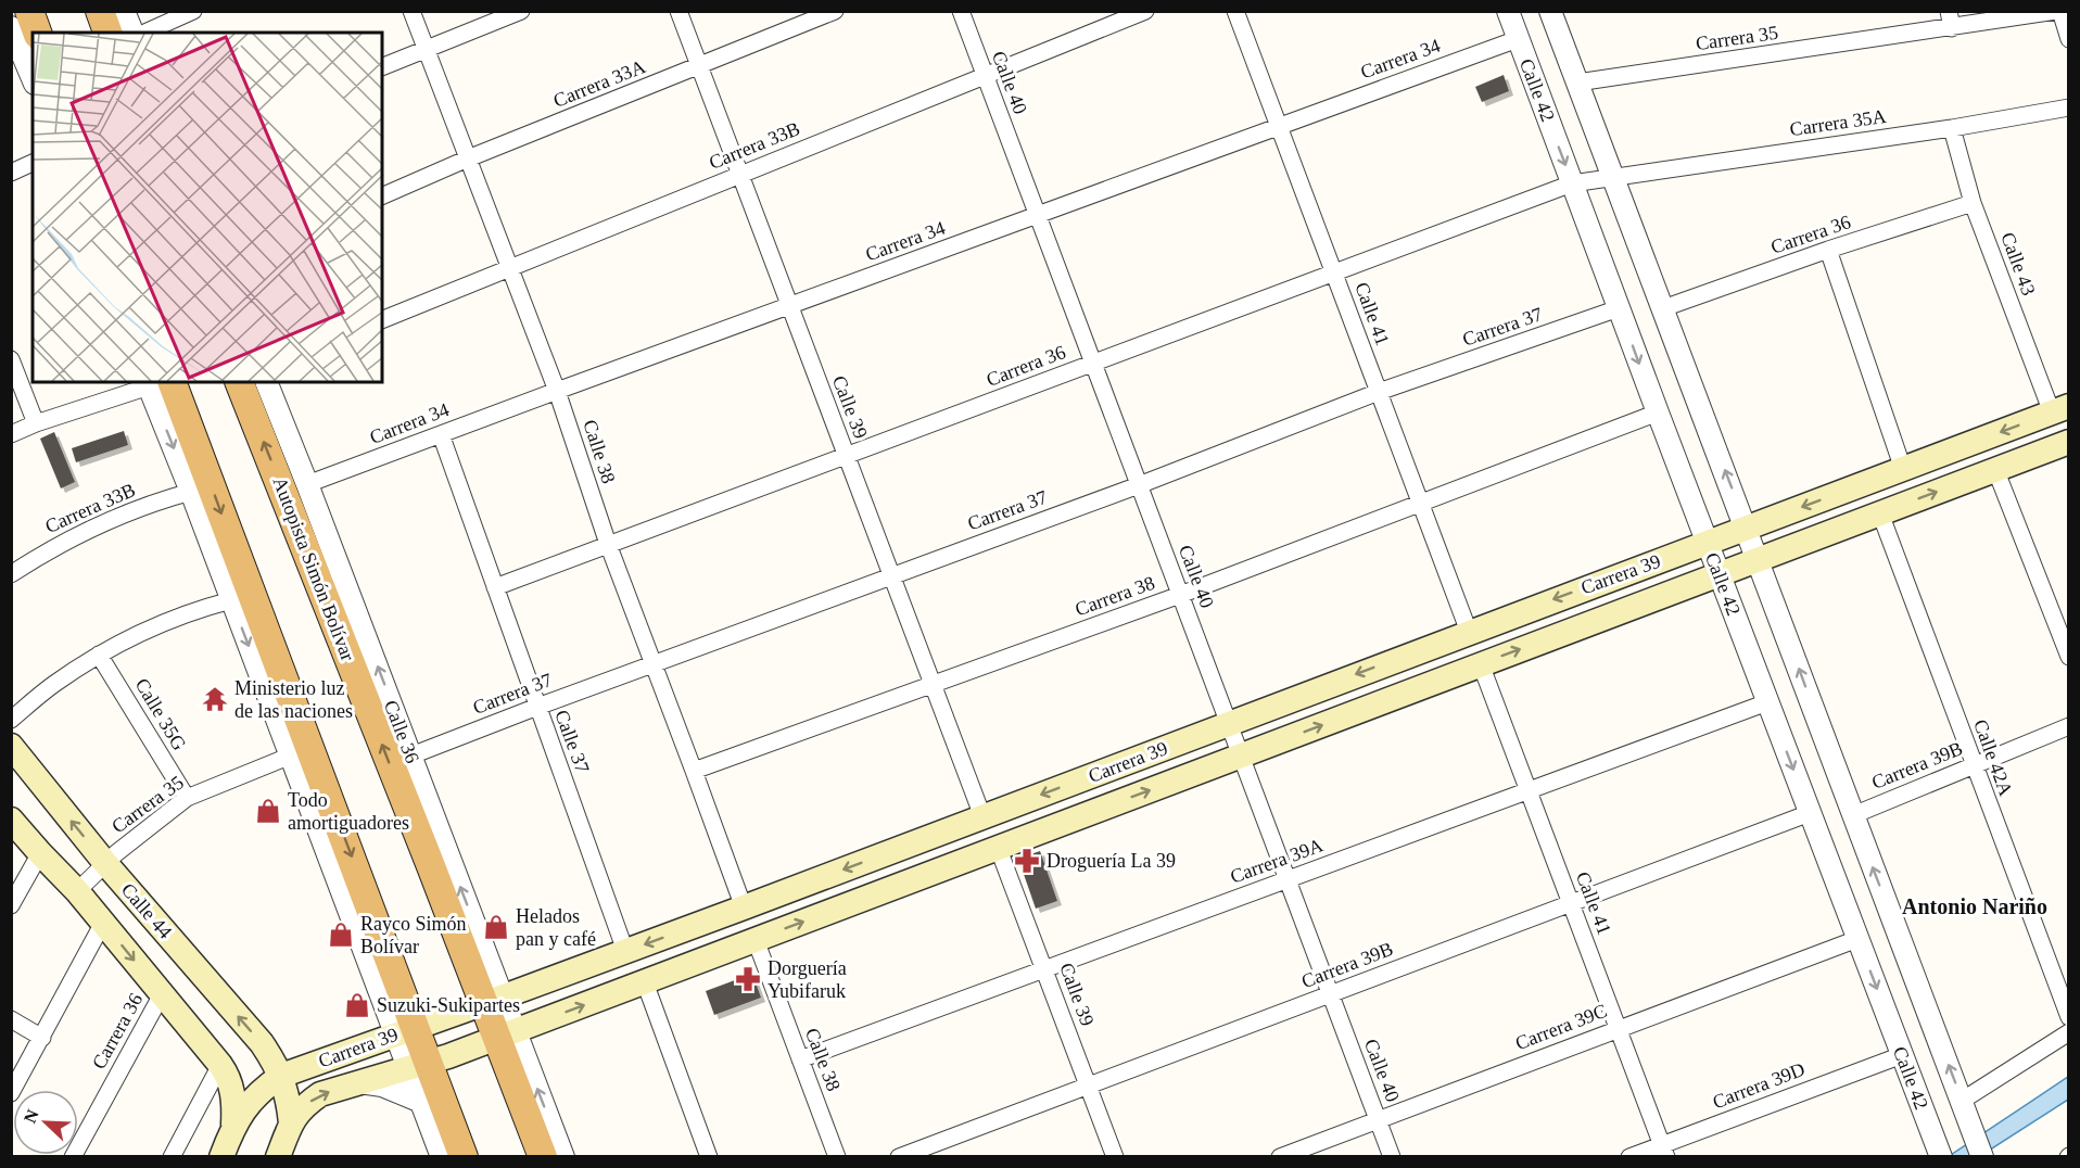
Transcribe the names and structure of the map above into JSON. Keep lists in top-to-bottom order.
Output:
{
  "streets": {
    "highway": ["Autopista Simón Bolívar"],
    "main road": ["Carrera 39", "Calle 44"],
    "street": [
      "Carrera 35",
      "Carrera 34",
      "Calle 40",
      "Carrera 33A",
      "Calle 42",
      "Carrera 35A",
      "Carrera 33B",
      "Carrera 36",
      "Calle 43",
      "Calle 41",
      "Carrera 37",
      "Calle 39",
      "Calle 38",
      "Carrera 38",
      "Calle 35G",
      "Calle 36",
      "Calle 37",
      "Calle 42A",
      "Carrera 39B",
      "Carrera 39A",
      "Carrera 39C",
      "Carrera 39D"
    ]
  },
  "crossings": [
    ["Carrera 35", "Calle 42"],
    ["Carrera 35", "Calle 35G"],
    ["Carrera 35", "Calle 44"],
    ["Carrera 34", "Calle 40"],
    ["Carrera 34", "Calle 42"],
    ["Carrera 34", "Calle 41"],
    ["Carrera 34", "Calle 39"],
    ["Carrera 34", "Calle 38"],
    ["Carrera 34", "Calle 36"],
    ["Carrera 34", "Calle 37"],
    ["Calle 40", "Carrera 33B"],
    ["Calle 40", "Carrera 36"],
    ["Calle 40", "Carrera 37"],
    ["Calle 40", "Carrera 39"],
    ["Calle 40", "Carrera 38"],
    ["Calle 40", "Carrera 39B"],
    ["Calle 40", "Carrera 39A"],
    ["Calle 40", "Carrera 39C"],
    ["Carrera 33A", "Calle 39"],
    ["Carrera 33A", "Calle 38"],
    ["Calle 42", "Carrera 35A"],
    ["Calle 42", "Carrera 36"],
    ["Calle 42", "Carrera 37"],
    ["Calle 42", "Carrera 39"],
    ["Calle 42", "Carrera 38"],
    ["Calle 42", "Carrera 39B"],
    ["Calle 42", "Carrera 39A"],
    ["Calle 42", "Carrera 39C"],
    ["Calle 42", "Carrera 39D"],
    ["Carrera 35A", "Calle 43"],
    ["Carrera 33B", "Calle 39"],
    ["Carrera 33B", "Calle 38"],
    ["Carrera 36", "Calle 43"],
    ["Carrera 36", "Calle 41"],
    ["Carrera 36", "Calle 39"],
    ["Carrera 36", "Calle 38"],
    ["Carrera 36", "Calle 37"],
    ["Carrera 36", "Calle 44"],
    ["Calle 43", "Carrera 39"],
    ["Calle 41", "Carrera 37"],
    ["Calle 41", "Carrera 39"],
    ["Calle 41", "Carrera 38"],
    ["Calle 41", "Carrera 39B"],
    ["Calle 41", "Carrera 39A"],
    ["Calle 41", "Carrera 39C"],
    ["Calle 41", "Carrera 39D"],
    ["Carrera 37", "Calle 39"],
    ["Carrera 37", "Calle 38"],
    ["Carrera 37", "Calle 36"],
    ["Carrera 37", "Calle 37"],
    ["Calle 39", "Carrera 39"],
    ["Calle 39", "Carrera 38"],
    ["Calle 39", "Carrera 39B"],
    ["Calle 39", "Carrera 39A"],
    ["Calle 38", "Carrera 39"],
    ["Calle 38", "Carrera 38"],
    ["Calle 38", "Carrera 39A"],
    ["Autopista Simón Bolívar", "Carrera 39"],
    ["Autopista Simón Bolívar", "Calle 36"],
    ["Carrera 39", "Calle 37"],
    ["Carrera 39", "Calle 42A"],
    ["Carrera 39", "Calle 44"],
    ["Calle 42A", "Carrera 39B"]
  ],
  "districts": ["Antonio Nariño"],
  "places": {
    "temple": ["Ministerio luz de las naciones"],
    "shop": [
      "Todo amortiguadores",
      "Helados pan y café",
      "Rayco Simón Bolívar",
      "Suzuki-Sukipartes"
    ],
    "pharmacy": ["Droguería La 39", "Dorguería Yubifaruk"]
  },
  "north": "top left"
}
